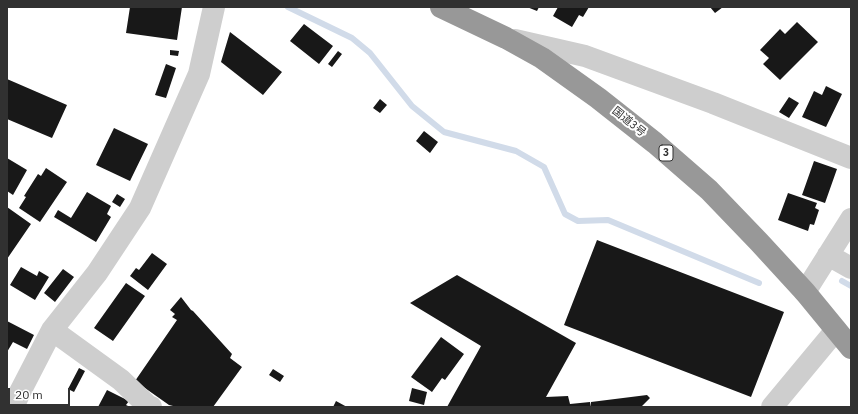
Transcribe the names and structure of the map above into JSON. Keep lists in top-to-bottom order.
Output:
{
  "streets": {
    "highway": ["国道3号", "3"]
  },
  "scale_bar": "20 m"
}
